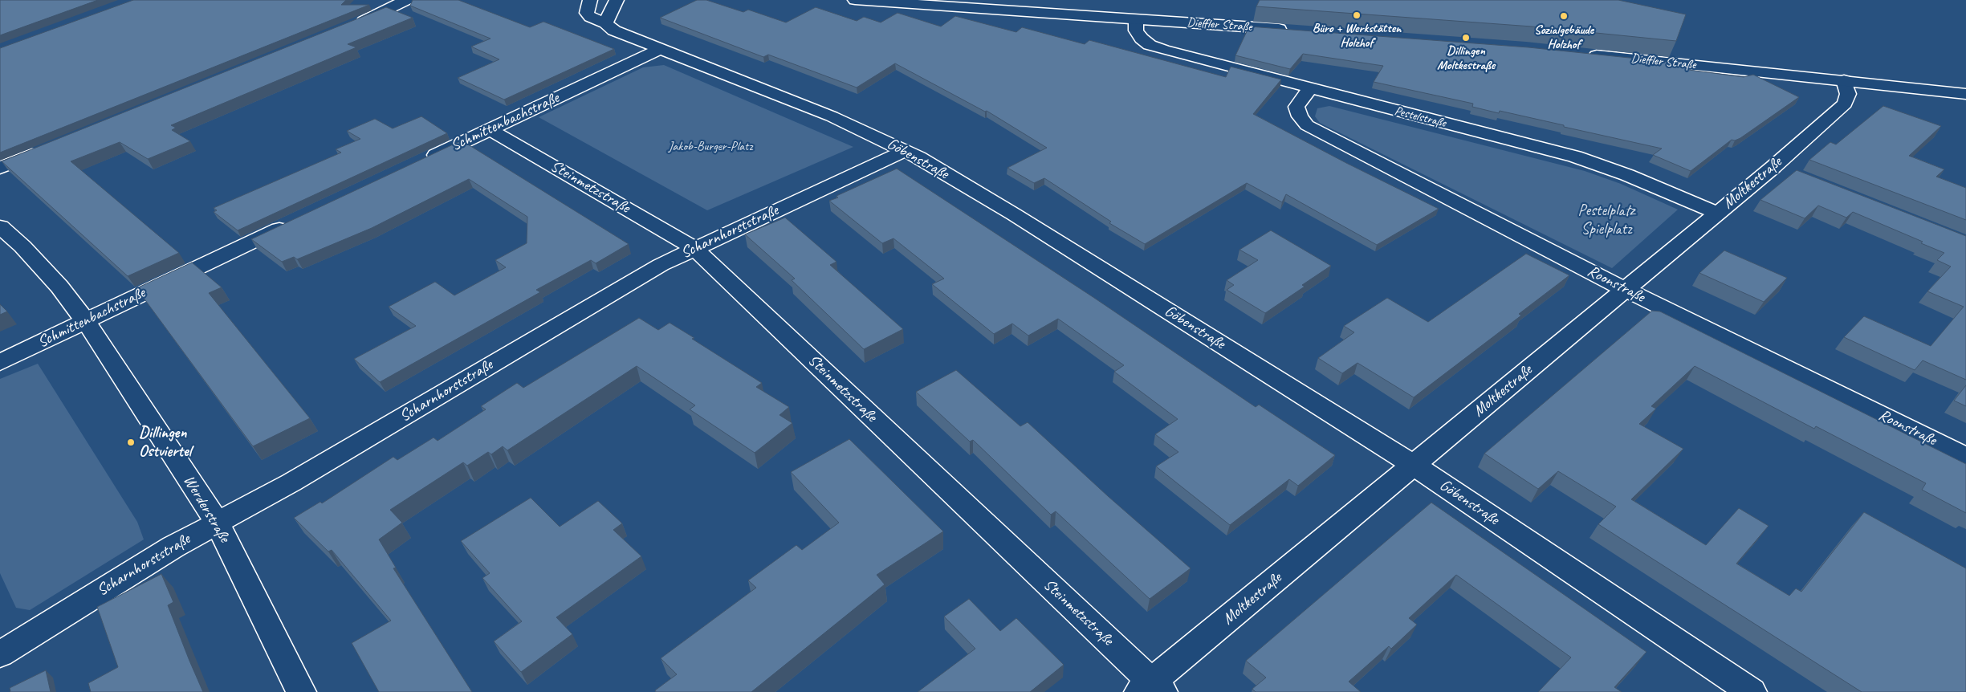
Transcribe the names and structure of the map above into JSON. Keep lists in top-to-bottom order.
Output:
{
  "streets": {
    "street": [
      "Dieffler Straße",
      "Pestelstraße",
      "Schmittenbachstraße",
      "Göbenstraße",
      "Moltkestraße",
      "Steinmetzstraße",
      "Scharnhorststraße",
      "Roonstraße",
      "Werderstraße"
    ]
  },
  "crossings": [
    ["Dieffler Straße", "Pestelstraße"],
    ["Dieffler Straße", "Moltkestraße"],
    ["Pestelstraße", "Moltkestraße"],
    ["Pestelstraße", "Roonstraße"],
    ["Schmittenbachstraße", "Göbenstraße"],
    ["Schmittenbachstraße", "Steinmetzstraße"],
    ["Schmittenbachstraße", "Werderstraße"],
    ["Göbenstraße", "Moltkestraße"],
    ["Göbenstraße", "Scharnhorststraße"],
    ["Moltkestraße", "Steinmetzstraße"],
    ["Moltkestraße", "Roonstraße"],
    ["Steinmetzstraße", "Scharnhorststraße"],
    ["Scharnhorststraße", "Werderstraße"]
  ],
  "parks": ["Jakob-Burger-Platz", "Pestelplatz Spielplatz"],
  "places": [
    "Büro + Werkstätten Holzhof",
    "Sozialgebäude Holzhof",
    "Dillingen Moltkestraße",
    "Dillingen Ostviertel"
  ]
}
